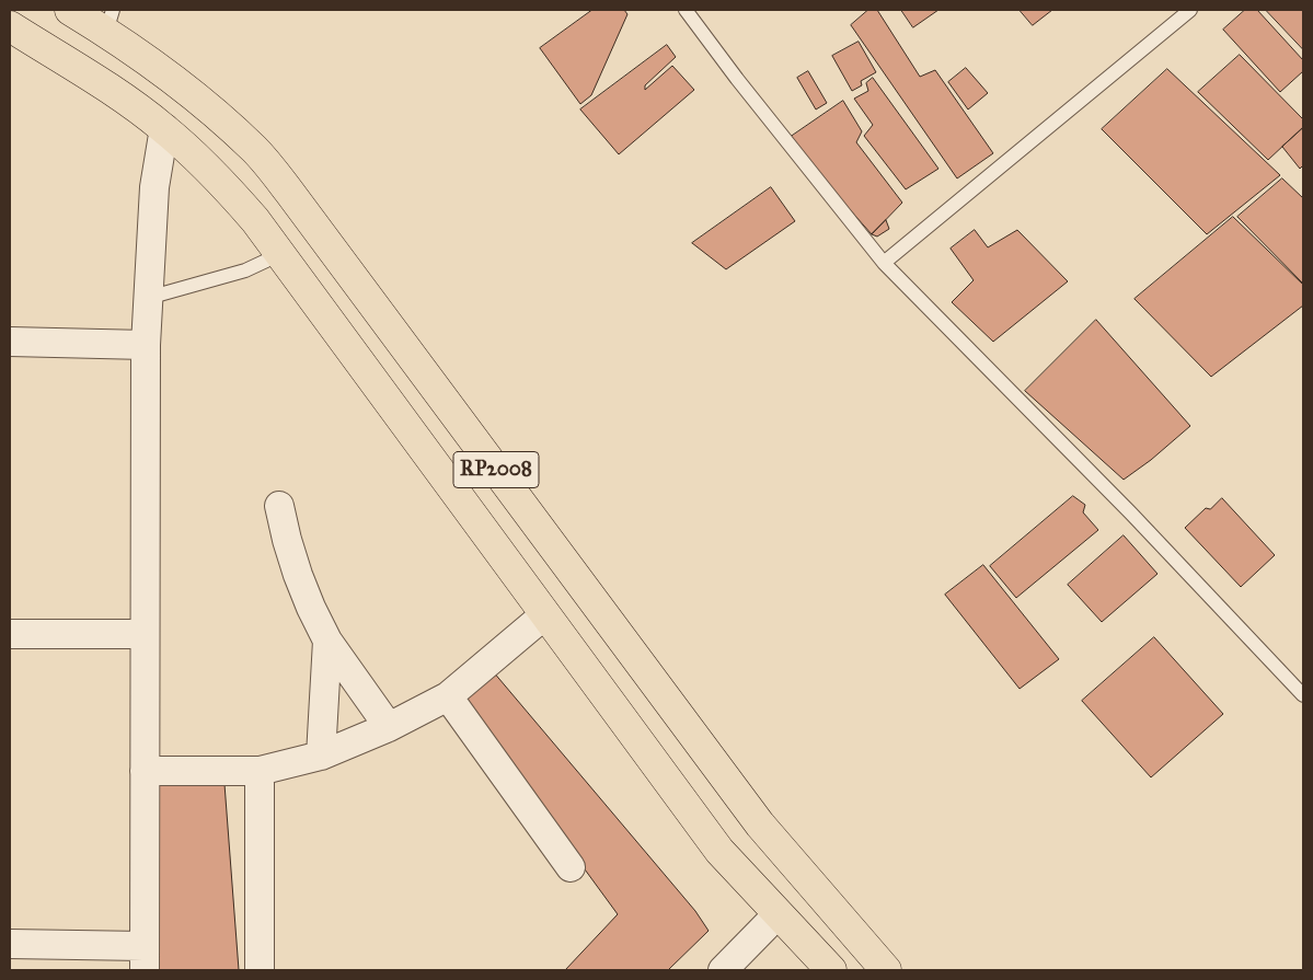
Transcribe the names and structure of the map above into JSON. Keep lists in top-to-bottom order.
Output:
{
  "streets": {
    "highway": ["RP2008"]
  }
}
